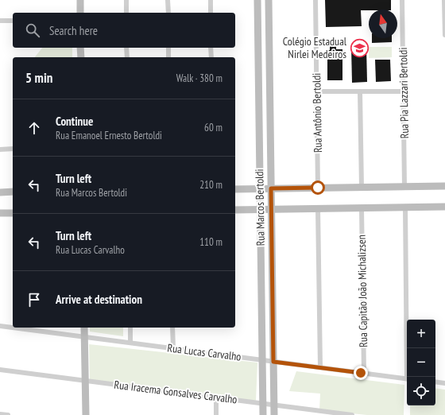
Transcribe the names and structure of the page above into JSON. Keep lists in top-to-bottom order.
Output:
{
  "streets": {
    "street": [
      "Rua Pia Lazzari Bertoldi",
      "Rua Antônio Bertoldi",
      "Rua Marcos Bertoldi",
      "Rua Capitão João Michalizsen",
      "Rua Lucas Carvalho",
      "Rua Iracema Gonsalves Carvalho"
    ]
  },
  "crossings": [
    ["Rua Marcos Bertoldi", "Rua Lucas Carvalho"],
    ["Rua Marcos Bertoldi", "Rua Iracema Gonsalves Carvalho"],
    ["Rua Capitão João Michalizsen", "Rua Lucas Carvalho"]
  ],
  "places": {
    "school or university": ["Colégio Estadual Nirlei Medeiros"]
  },
  "north": "top",
  "page": {
    "search": "Search here",
    "heading": ["5 min", "Walk · 380 m"],
    "list": [
      ["Continue", "Rua Emanoel Ernesto Bertoldi", "60 m"],
      ["Turn left", "Rua Marcos Bertoldi", "210 m"],
      ["Turn left", "Rua Lucas Carvalho", "110 m"],
      "Arrive at destination"
    ],
    "map_buttons": ["+", "−"]
  }
}
